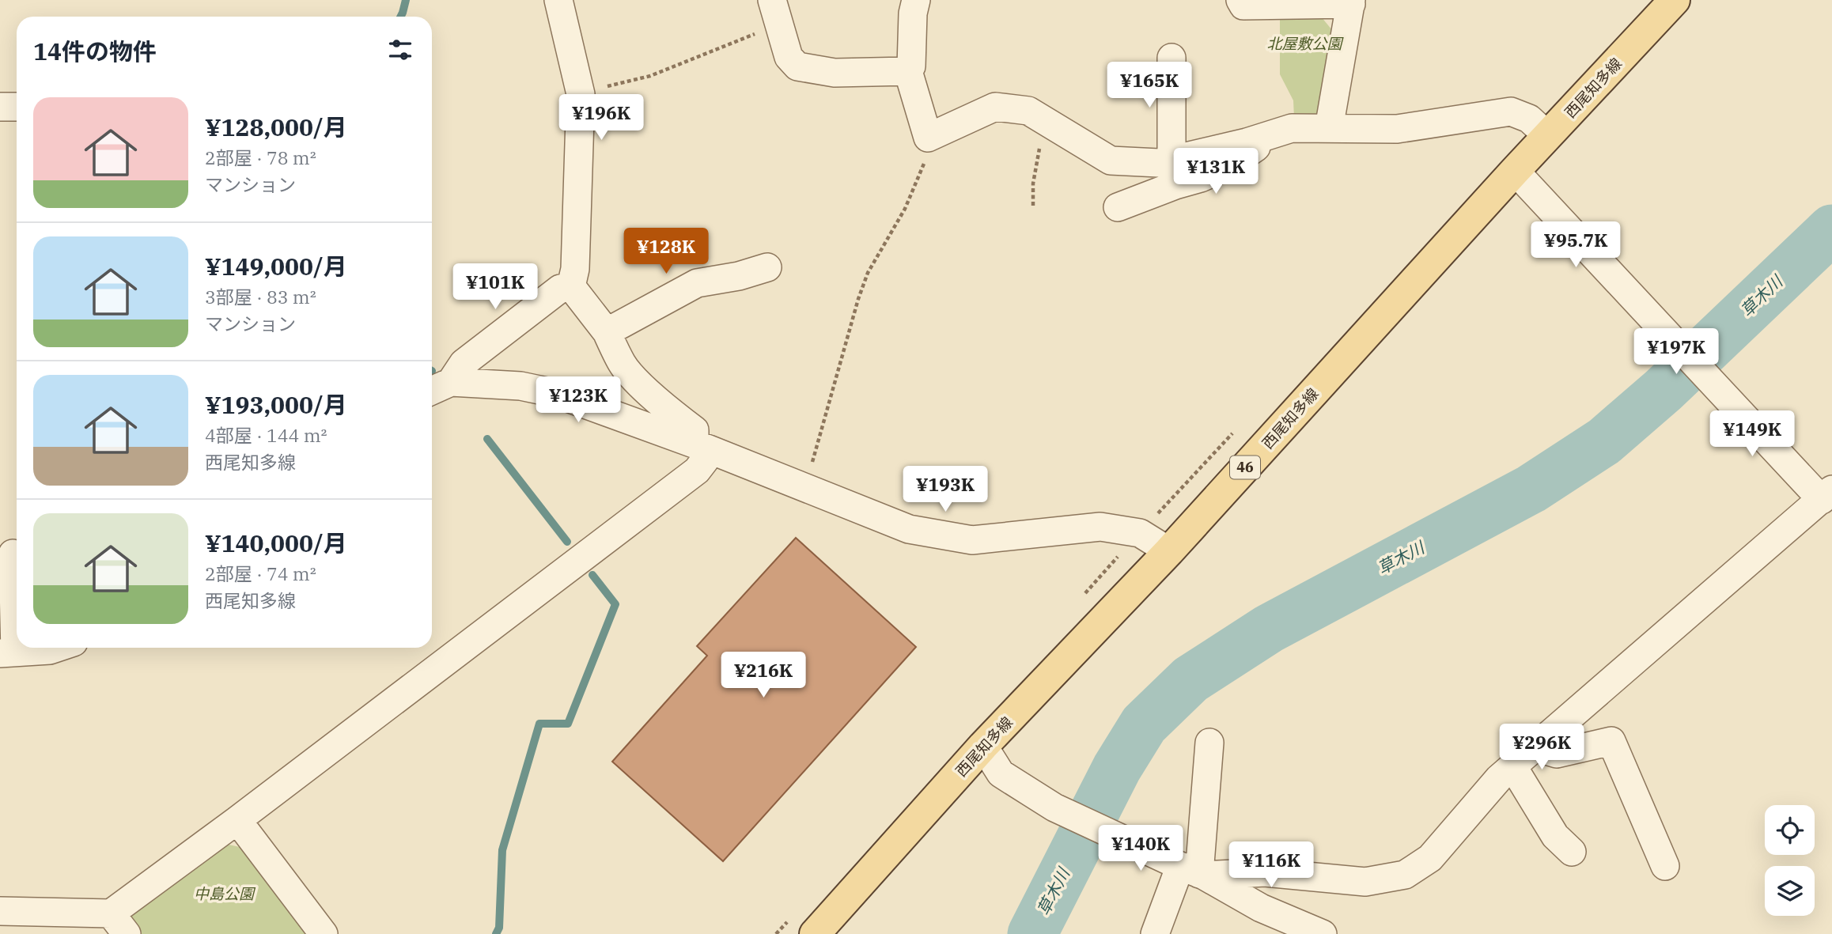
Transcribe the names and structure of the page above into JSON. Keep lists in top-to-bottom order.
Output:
{
  "streets": {
    "main road": ["西尾知多線", "46"]
  },
  "water": ["草木川"],
  "parks": ["北屋敷公園", "中島公園"],
  "page": {
    "heading": "14件の物件",
    "price": [
      "¥165K",
      "¥196K",
      "¥131K",
      "¥95.7K",
      "¥128K",
      "¥101K",
      "¥197K",
      "¥123K",
      "¥149K",
      "¥193K",
      "¥216K",
      "¥296K",
      "¥140K",
      "¥116K"
    ],
    "list": [
      {
        "name": "¥128,000/月",
        "note": "2部屋 · 78 m² · マンション"
      },
      {
        "name": "¥149,000/月",
        "note": "3部屋 · 83 m² · マンション"
      },
      {
        "name": "¥193,000/月",
        "note": "4部屋 · 144 m² · 西尾知多線"
      },
      {
        "name": "¥140,000/月",
        "note": "2部屋 · 74 m² · 西尾知多線"
      }
    ]
  }
}
